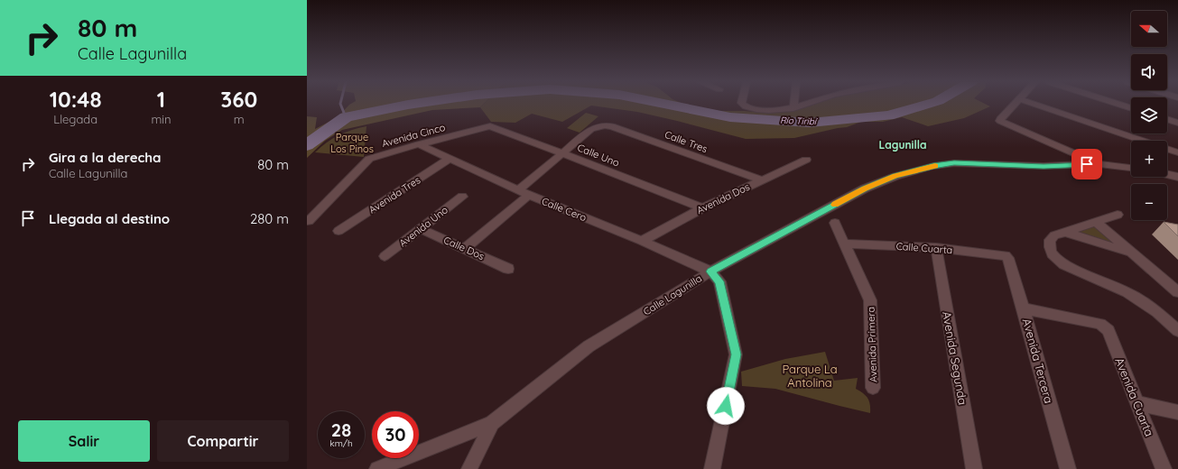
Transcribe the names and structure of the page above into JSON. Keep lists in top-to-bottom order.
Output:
{
  "streets": {
    "street": [
      "Avenida Cinco",
      "Calle Tres",
      "Calle Uno",
      "Avenida Tres",
      "Avenida Dos",
      "Calle Cero",
      "Avenida Uno",
      "Calle Dos",
      "Calle Cuarta",
      "Calle Lagunilla",
      "Avenida Primera",
      "Avenida Segunda",
      "Avenida Tercera",
      "Avenida Cuarta"
    ]
  },
  "crossings": [
    ["Avenida Cinco", "Calle Uno"],
    ["Avenida Cinco", "Calle Cero"],
    ["Calle Tres", "Calle Uno"],
    ["Calle Tres", "Avenida Dos"],
    ["Calle Uno", "Avenida Dos"],
    ["Avenida Tres", "Calle Cero"],
    ["Avenida Dos", "Calle Cero"],
    ["Calle Cero", "Calle Lagunilla"],
    ["Avenida Uno", "Calle Dos"],
    ["Calle Cuarta", "Avenida Primera"],
    ["Calle Cuarta", "Avenida Segunda"],
    ["Calle Cuarta", "Avenida Tercera"],
    ["Avenida Tercera", "Avenida Cuarta"]
  ],
  "districts": ["Lagunilla"],
  "water": ["Río Tiribí"],
  "parks": ["Parque Los Pinos", "Parque La Antolina"],
  "north": "left",
  "page": {
    "turn": ["80 m", "Calle Lagunilla"],
    "map_buttons": ["+", "−"],
    "eta": [
      "10:48",
      "Llegada",
      "1",
      "min",
      "360",
      "m"
    ],
    "list": [
      {
        "name": "Gira a la derecha",
        "note": "Calle Lagunilla",
        "value": "80 m"
      },
      {
        "name": "Llegada al destino",
        "value": "280 m"
      }
    ],
    "speed": "28 km/h",
    "limit": "30",
    "buttons": ["Salir", "Compartir"]
  }
}
